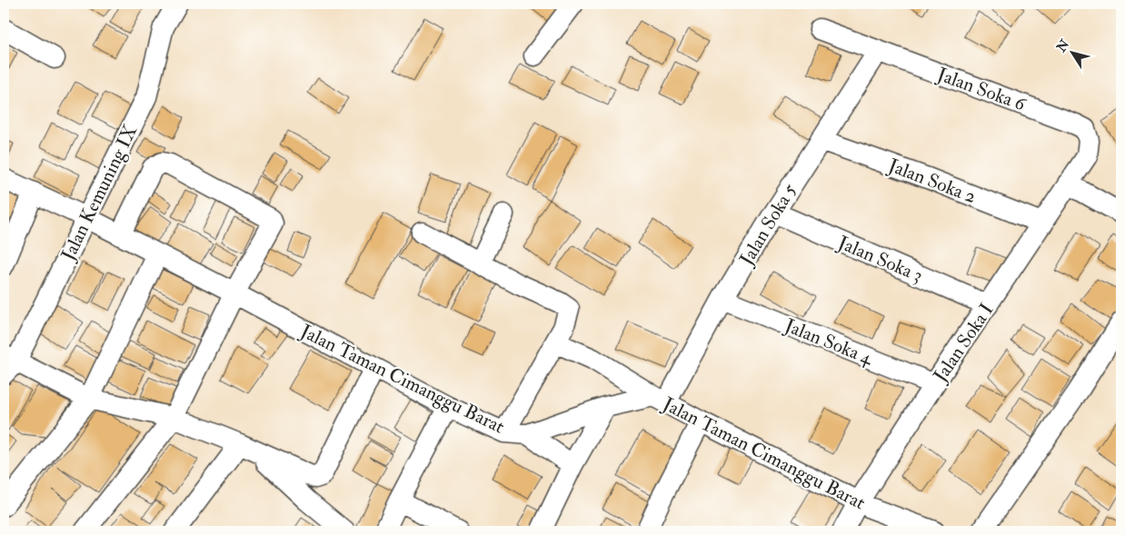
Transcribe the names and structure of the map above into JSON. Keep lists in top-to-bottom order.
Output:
{
  "streets": {
    "street": [
      "Jalan Soka 6",
      "Jalan Soka 2",
      "Jalan Kemuning IX",
      "Jalan Soka 5",
      "Jalan Soka 3",
      "Jalan Soka 4",
      "Jalan Soka I",
      "Jalan Taman Cimanggu Barat"
    ]
  },
  "crossings": [
    ["Jalan Soka 6", "Jalan Soka 5"],
    ["Jalan Soka 6", "Jalan Soka I"],
    ["Jalan Soka 2", "Jalan Soka 5"],
    ["Jalan Soka 2", "Jalan Soka I"],
    ["Jalan Kemuning IX", "Jalan Taman Cimanggu Barat"],
    ["Jalan Soka 5", "Jalan Soka 3"],
    ["Jalan Soka 5", "Jalan Soka 4"],
    ["Jalan Soka 5", "Jalan Taman Cimanggu Barat"],
    ["Jalan Soka 3", "Jalan Soka I"],
    ["Jalan Soka 4", "Jalan Soka I"],
    ["Jalan Soka I", "Jalan Taman Cimanggu Barat"]
  ],
  "north": "top left"
}
